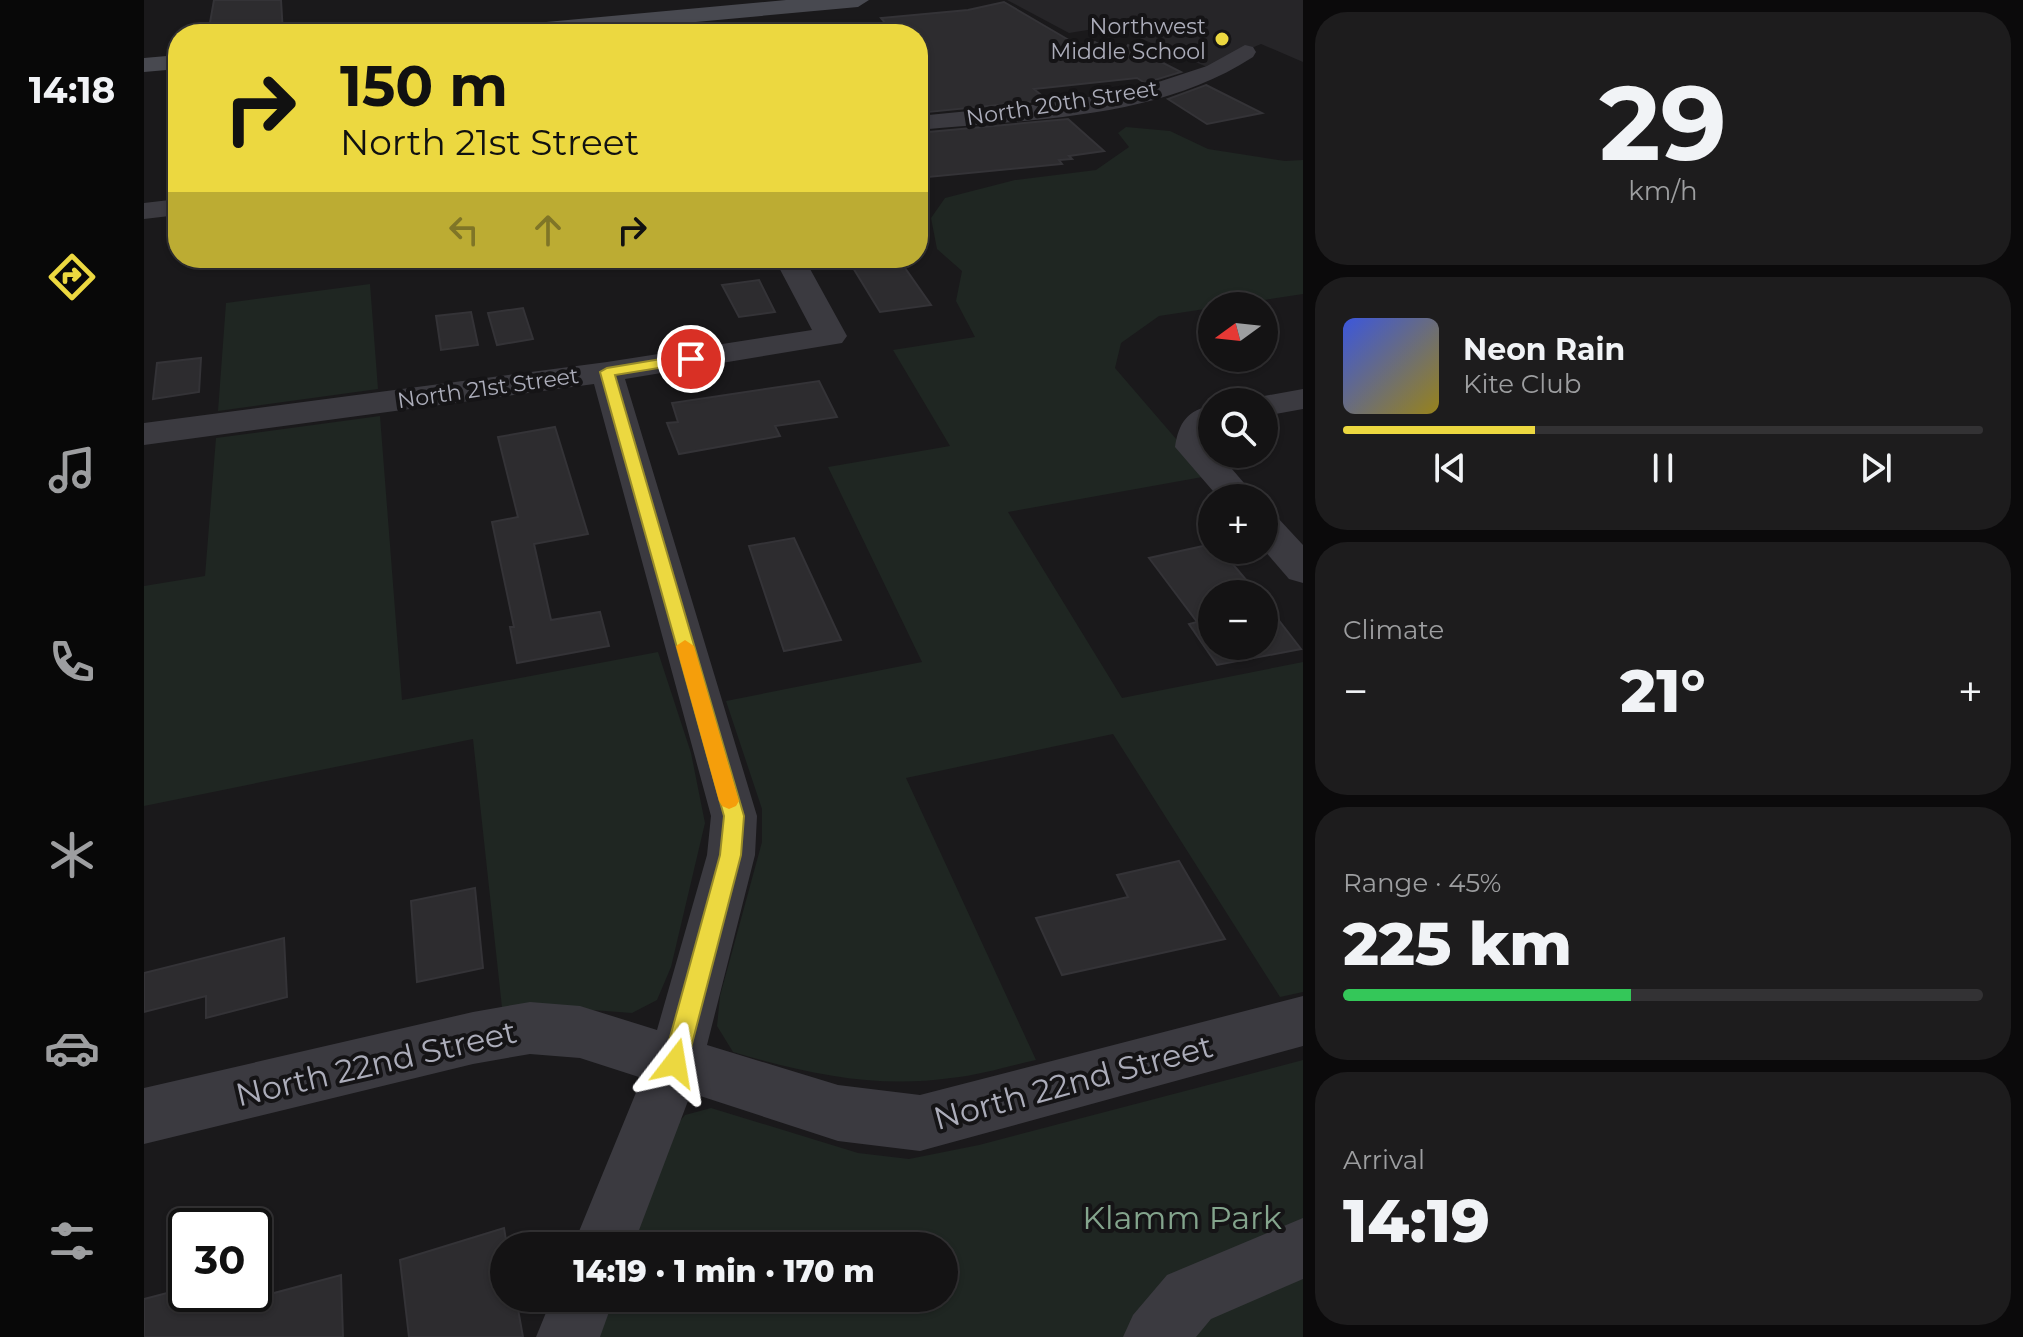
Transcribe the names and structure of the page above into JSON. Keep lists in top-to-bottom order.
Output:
{
  "streets": {
    "street": ["North 20th Street", "North 21st Street", "North 22nd Street"]
  },
  "parks": ["Klamm Park"],
  "places": ["Northwest Middle School"],
  "north": "left",
  "page": {
    "tabs": "14:18",
    "tile": [
      ["29", "km/h"],
      "Climate",
      ["Range · 45%", "225 km"],
      ["Arrival", "14:19"]
    ],
    "turn": ["150 m", "North 21st Street"],
    "map_buttons": ["+", "−"],
    "song": ["Neon Rain", "Kite Club"],
    "heat": ["−", "21°", "+"],
    "limit": "30",
    "trip": "14:19 · 1 min · 170 m"
  }
}
